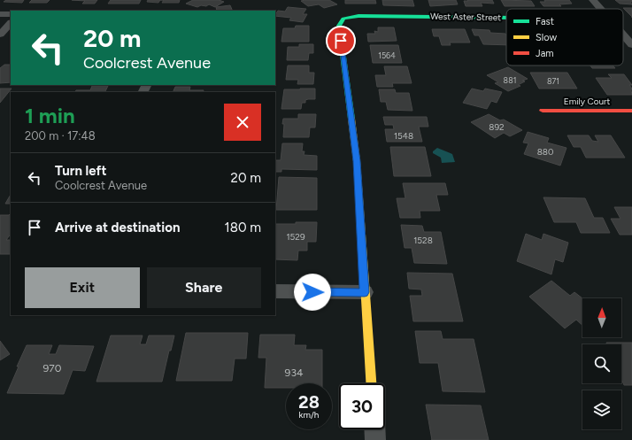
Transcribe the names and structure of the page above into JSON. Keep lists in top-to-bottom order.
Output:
{
  "streets": {
    "street": ["West Aster Street", "Emily Court"]
  },
  "house_numbers": [
    "1564",
    "881",
    "871",
    "892",
    "1548",
    "880",
    "1529",
    "1528",
    "970",
    "934"
  ],
  "legend": ["Fast", "Slow", "Jam"],
  "north": "top",
  "page": {
    "turn": ["20 m", "Coolcrest Avenue"],
    "heading": ["1 min", "200 m · 17:48"],
    "list": [
      {
        "name": "Turn left",
        "note": "Coolcrest Avenue",
        "value": "20 m"
      },
      {
        "name": "Arrive at destination",
        "value": "180 m"
      }
    ],
    "buttons": ["Exit", "Share"],
    "speed": "28 km/h",
    "limit": "30"
  }
}
